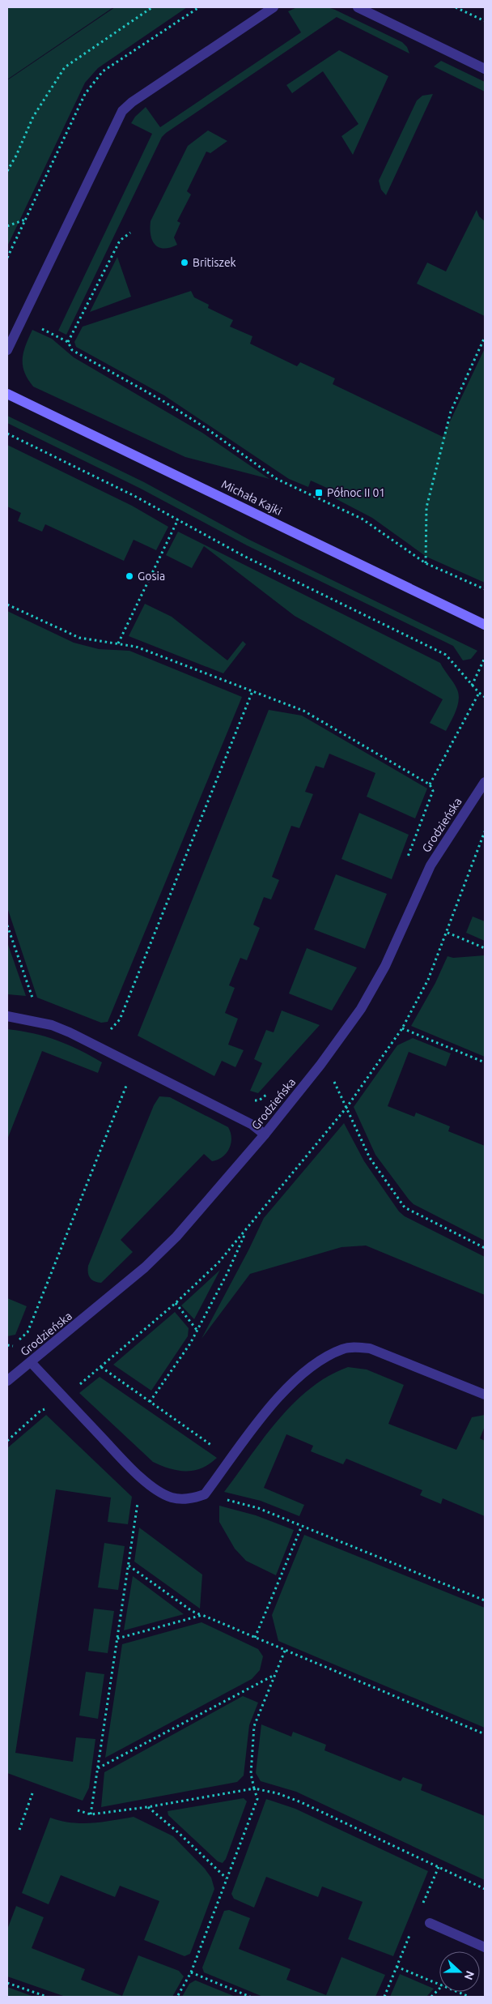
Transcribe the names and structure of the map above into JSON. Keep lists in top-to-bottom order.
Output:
{
  "streets": {
    "street": ["Michała Kajki", "Grodzieńska"]
  },
  "places": {
    "other": ["Britiszek", "Gosia"],
    "transit": ["Północ II 01"]
  },
  "north": "right"
}
